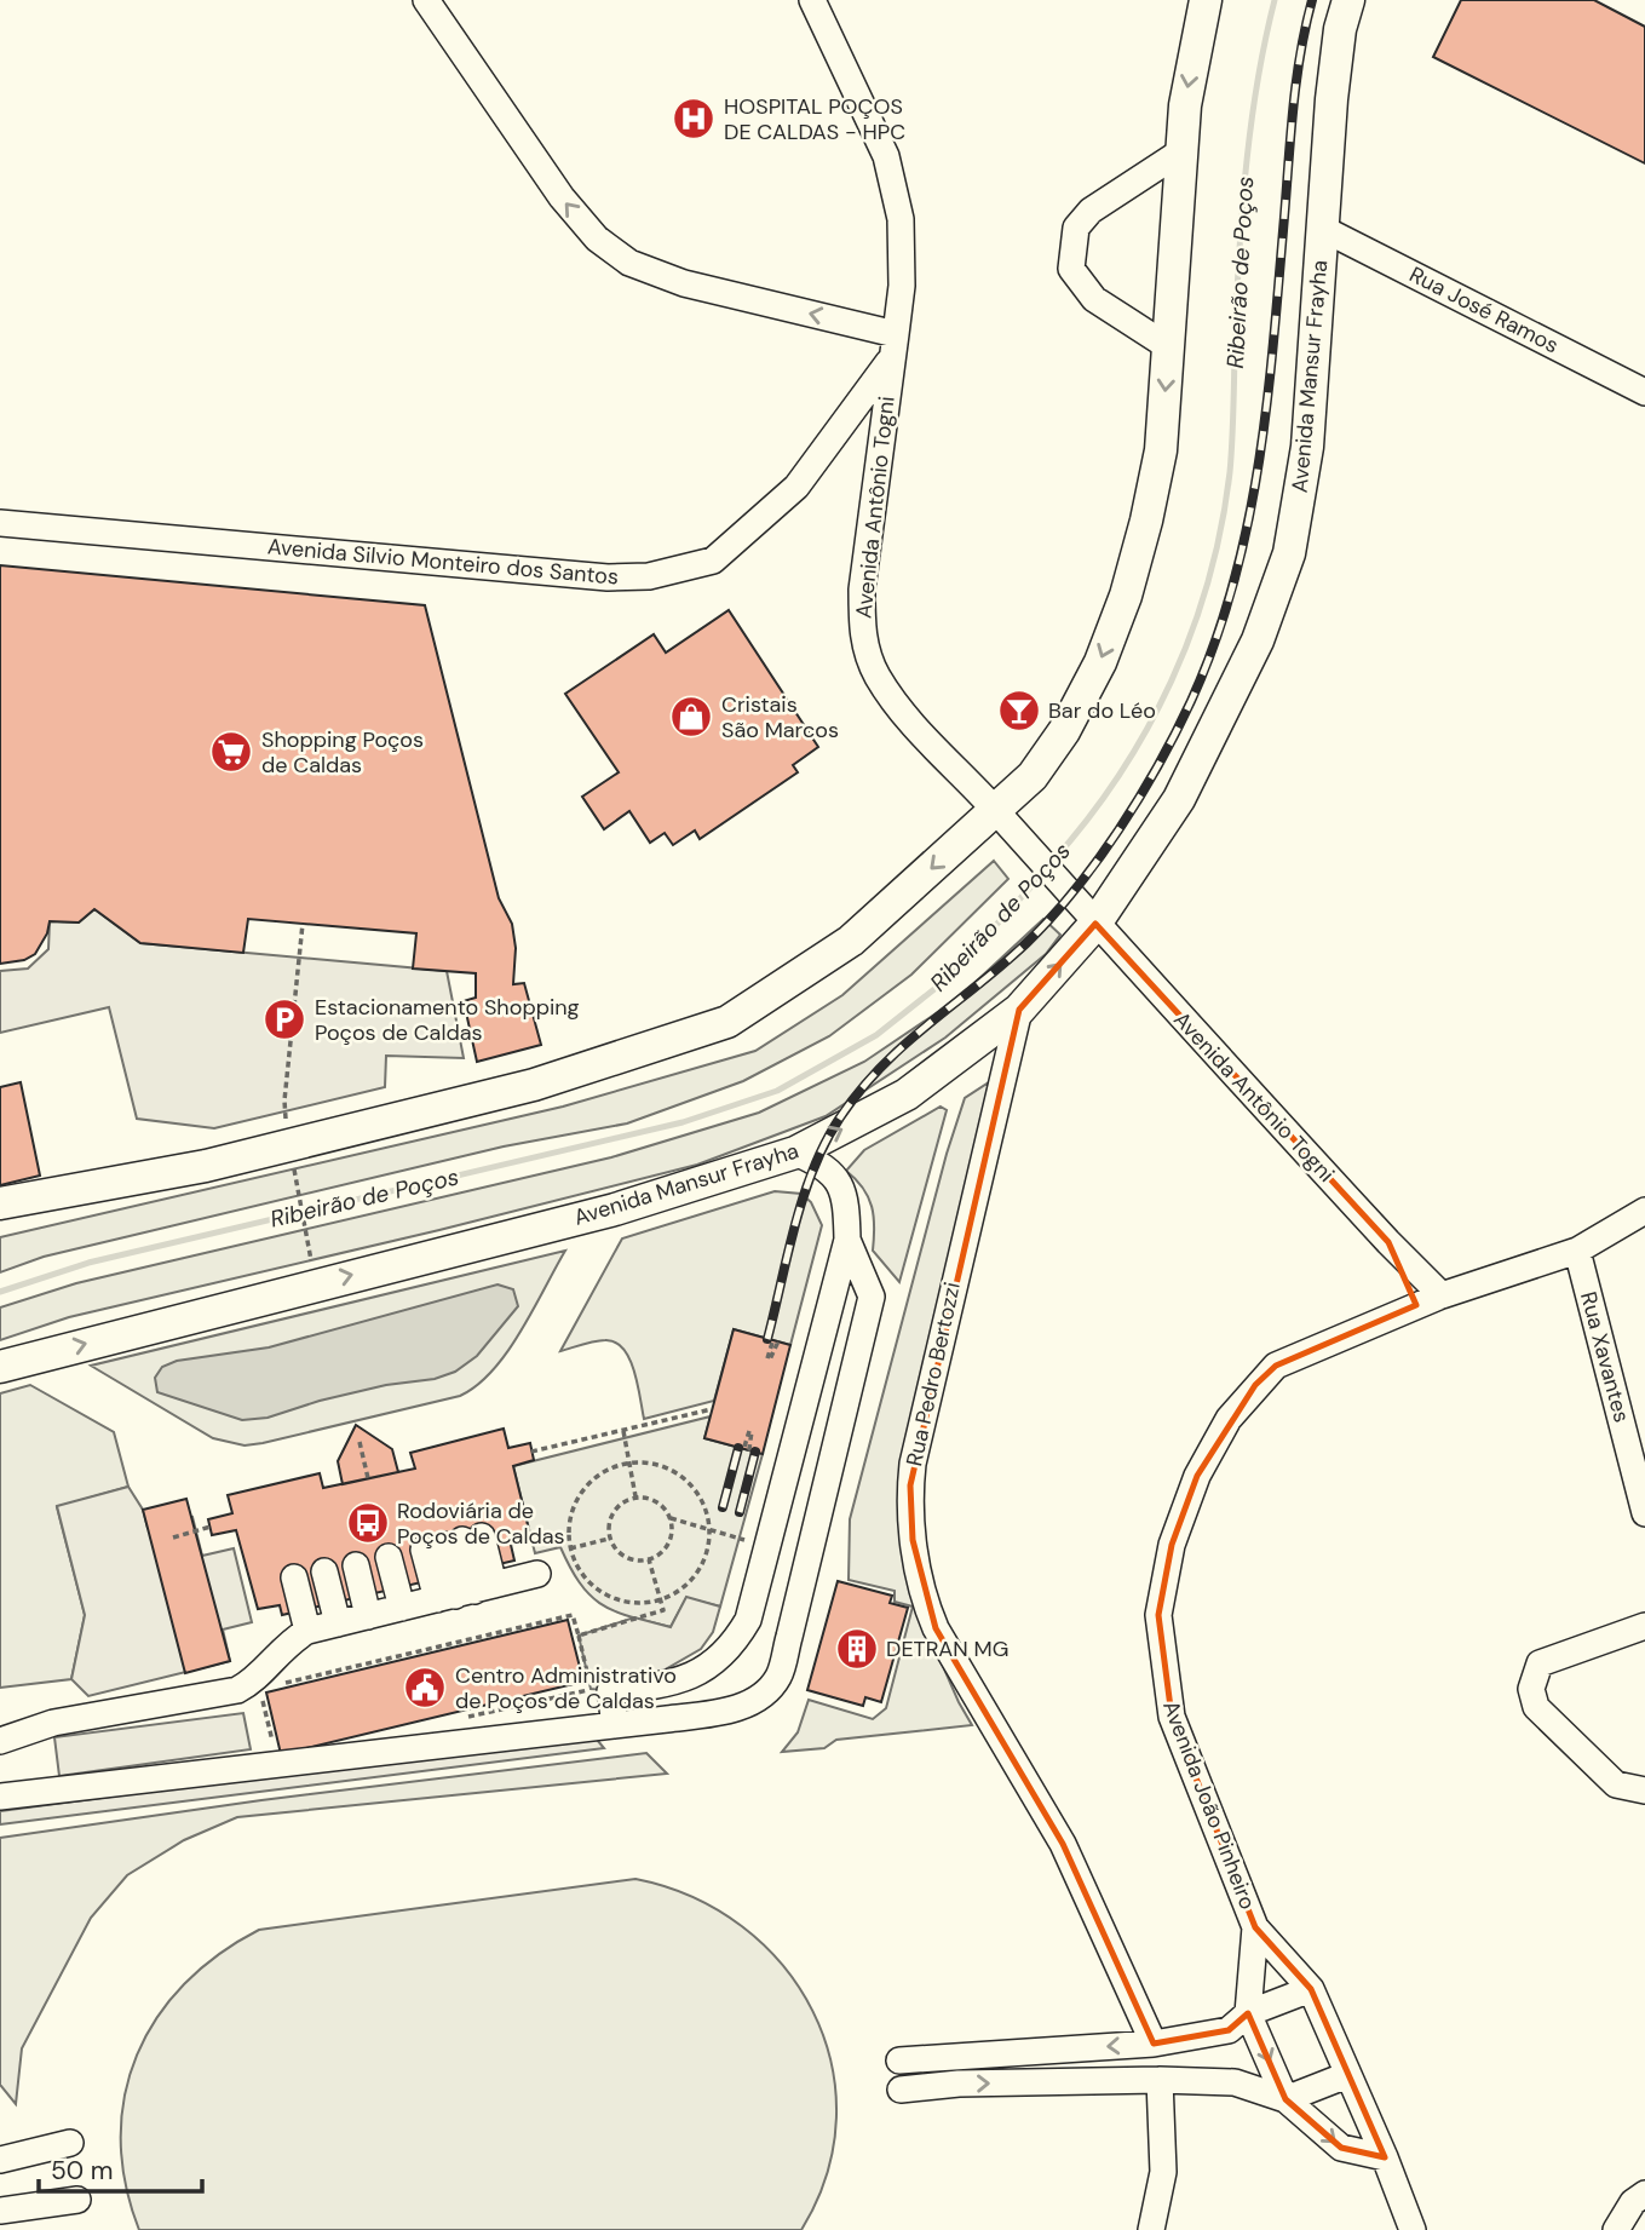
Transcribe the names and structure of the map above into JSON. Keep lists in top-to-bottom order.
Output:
{
  "streets": {
    "main road": ["Avenida Mansur Frayha"],
    "street": [
      "Rua José Ramos",
      "Avenida Antônio Togni",
      "Avenida Silvio Monteiro dos Santos",
      "Rua Xavantes",
      "Rua Pedro Bertozzi",
      "Avenida João Pinheiro"
    ]
  },
  "crossings": [
    ["Rua José Ramos", "Avenida Mansur Frayha"],
    ["Avenida Mansur Frayha", "Avenida Antônio Togni"],
    ["Avenida Mansur Frayha", "Rua Pedro Bertozzi"],
    ["Avenida Antônio Togni", "Avenida Silvio Monteiro dos Santos"],
    ["Avenida Antônio Togni", "Avenida João Pinheiro"],
    ["Rua Xavantes", "Avenida João Pinheiro"]
  ],
  "water": ["Ribeirão de Poços"],
  "places": {
    "hospital": ["HOSPITAL POÇOS DE CALDAS - HPC"],
    "bar": ["Bar do Léo"],
    "shop": ["Cristais São Marcos"],
    "supermarket": ["Shopping Poços de Caldas"],
    "parking": ["Estacionamento Shopping Poços de Caldas"],
    "bus stop": ["Rodoviária de Poços de Caldas"],
    "building": ["DETRAN MG"],
    "public building": ["Centro Administrativo de Poços de Caldas"]
  },
  "scale_bar": "50 m"
}
